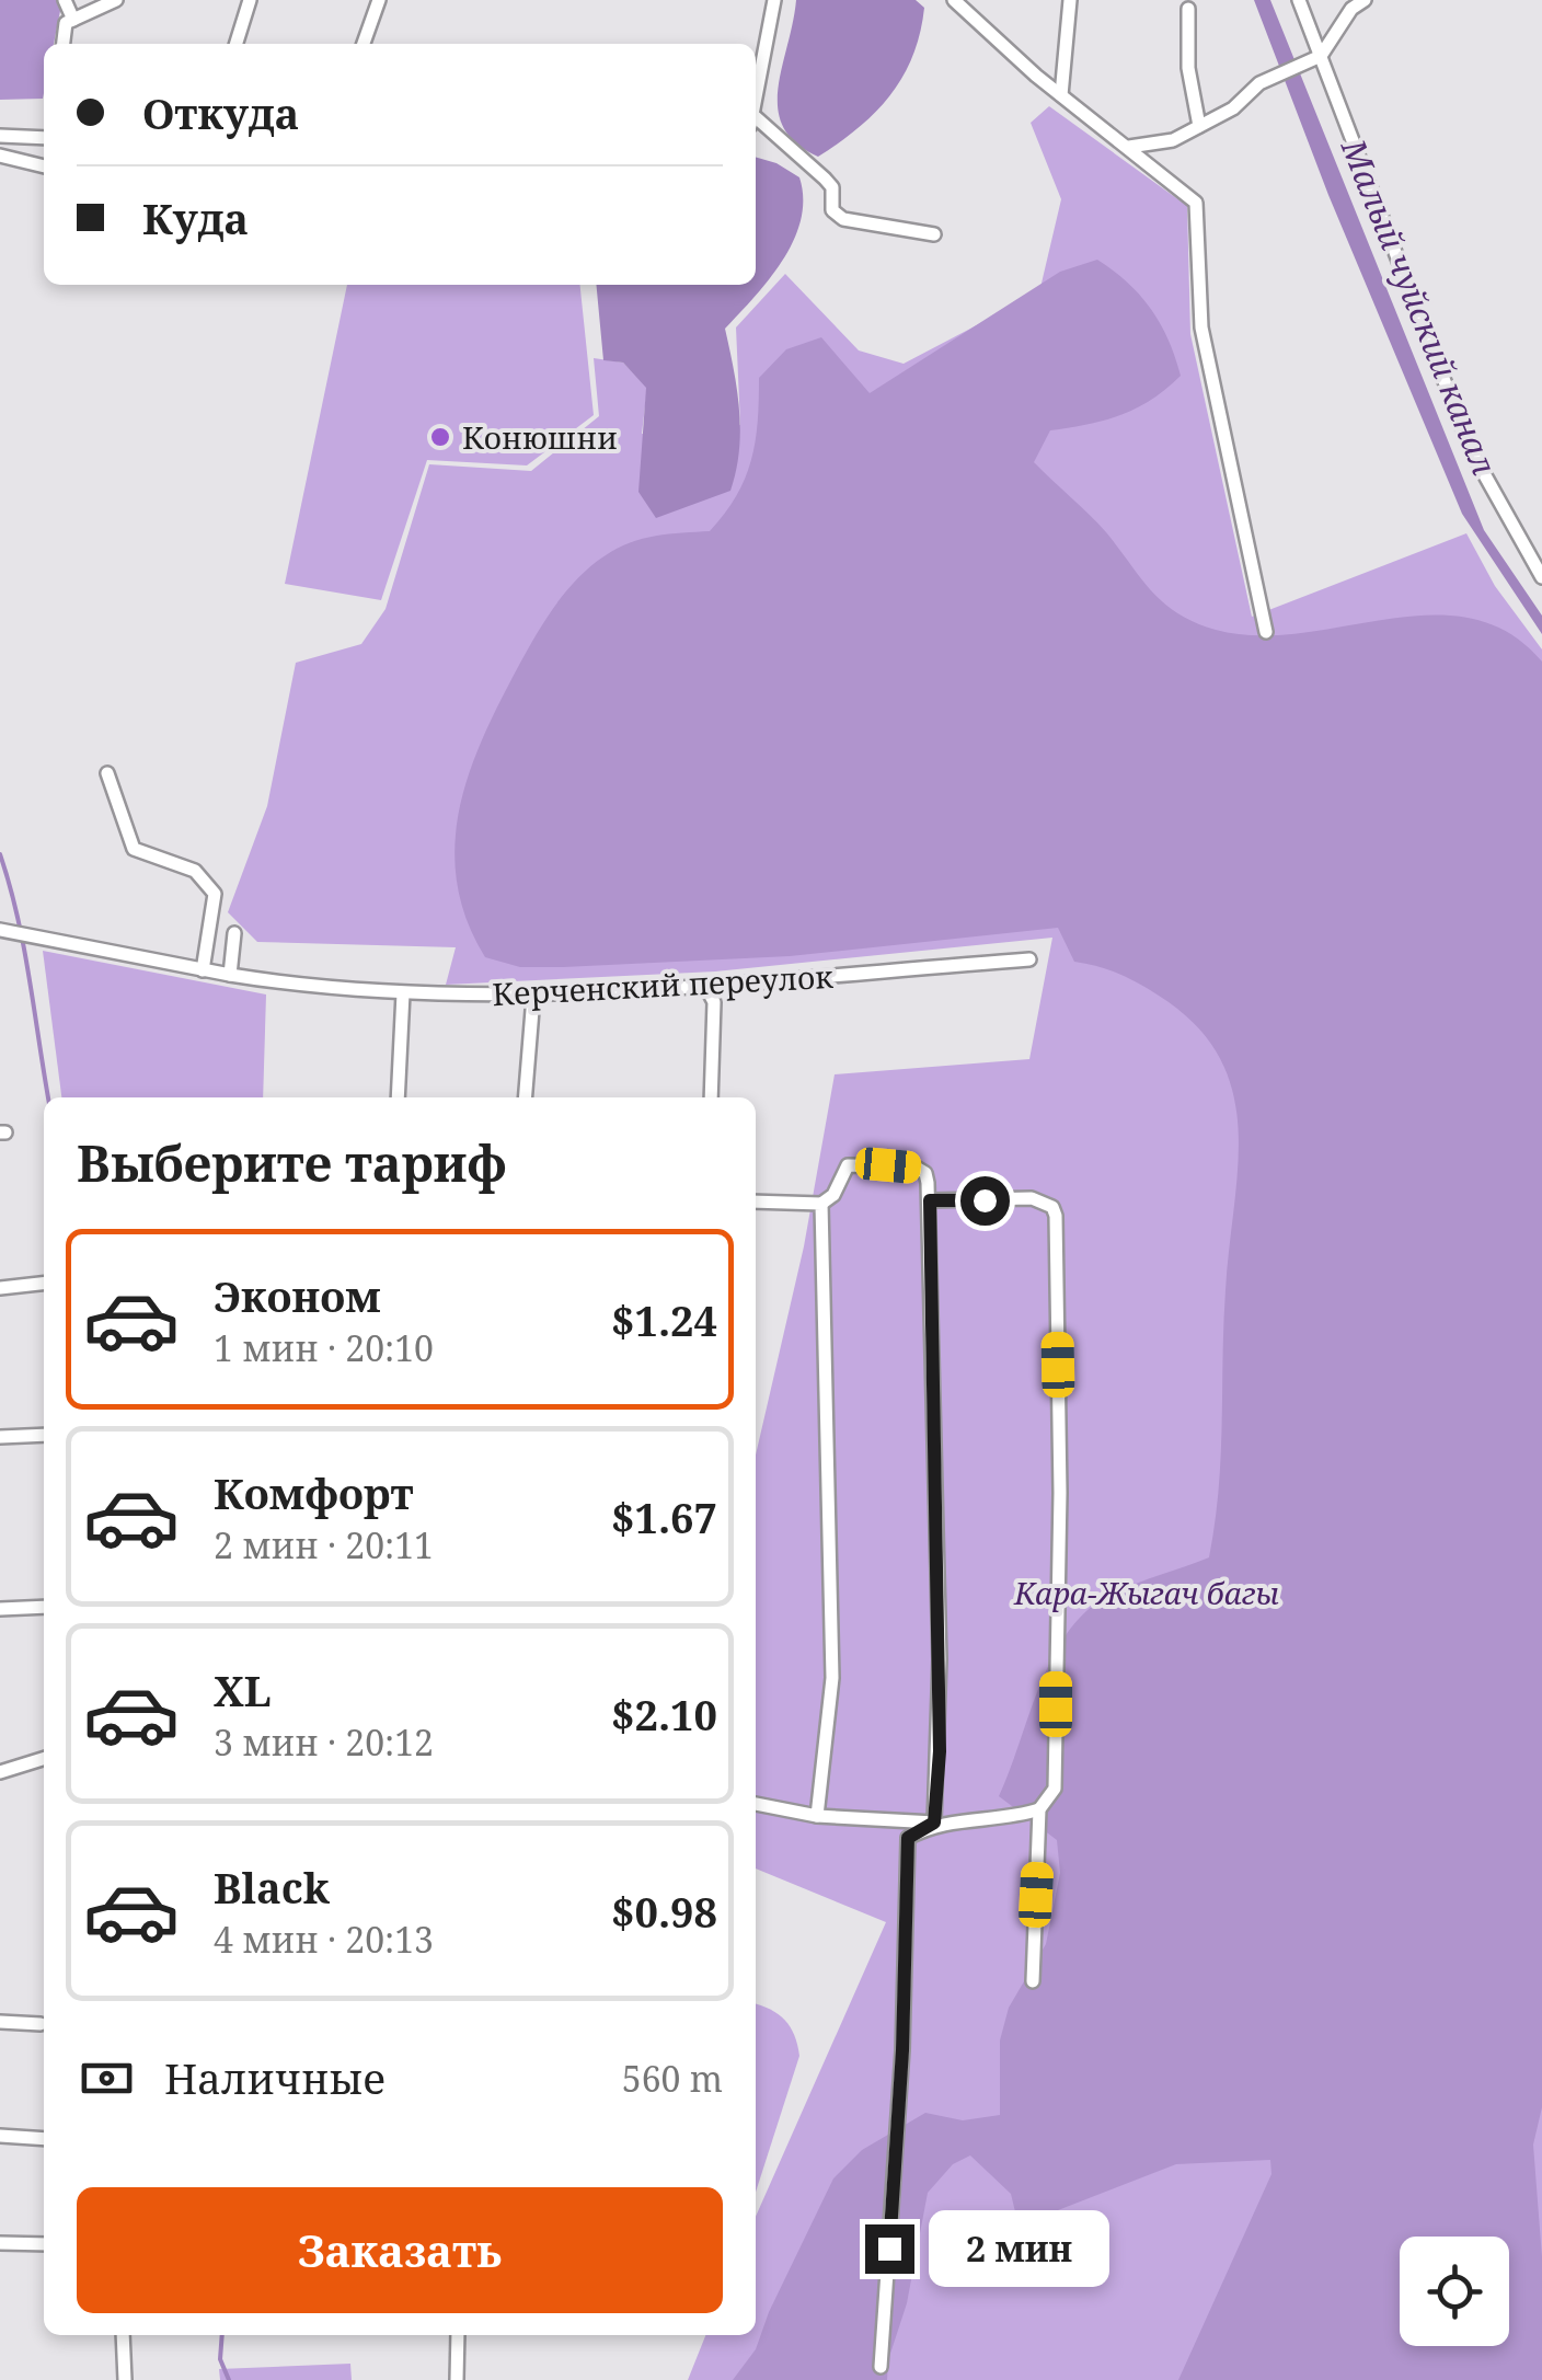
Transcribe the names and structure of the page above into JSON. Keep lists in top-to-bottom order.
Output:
{
  "streets": {
    "street": ["Керченский переулок"]
  },
  "water": ["Малый чуйский канал"],
  "parks": ["Кара-Жыгач багы"],
  "places": ["Конюшни"],
  "page": {
    "banner": ["Откуда", "Куда"],
    "heading": "Выберите тариф",
    "list": [
      {
        "name": "Эконом",
        "note": "1 мин · 20:10",
        "value": "$1.24"
      },
      {
        "name": "Комфорт",
        "note": "2 мин · 20:11",
        "value": "$1.67"
      },
      {
        "name": "XL",
        "note": "3 мин · 20:12",
        "value": "$2.10"
      },
      {
        "name": "Black",
        "note": "4 мин · 20:13",
        "value": "$0.98"
      }
    ],
    "pay": ["Наличные", "560 m"],
    "buttons": "Заказать",
    "bubble": "2 мин"
  }
}
